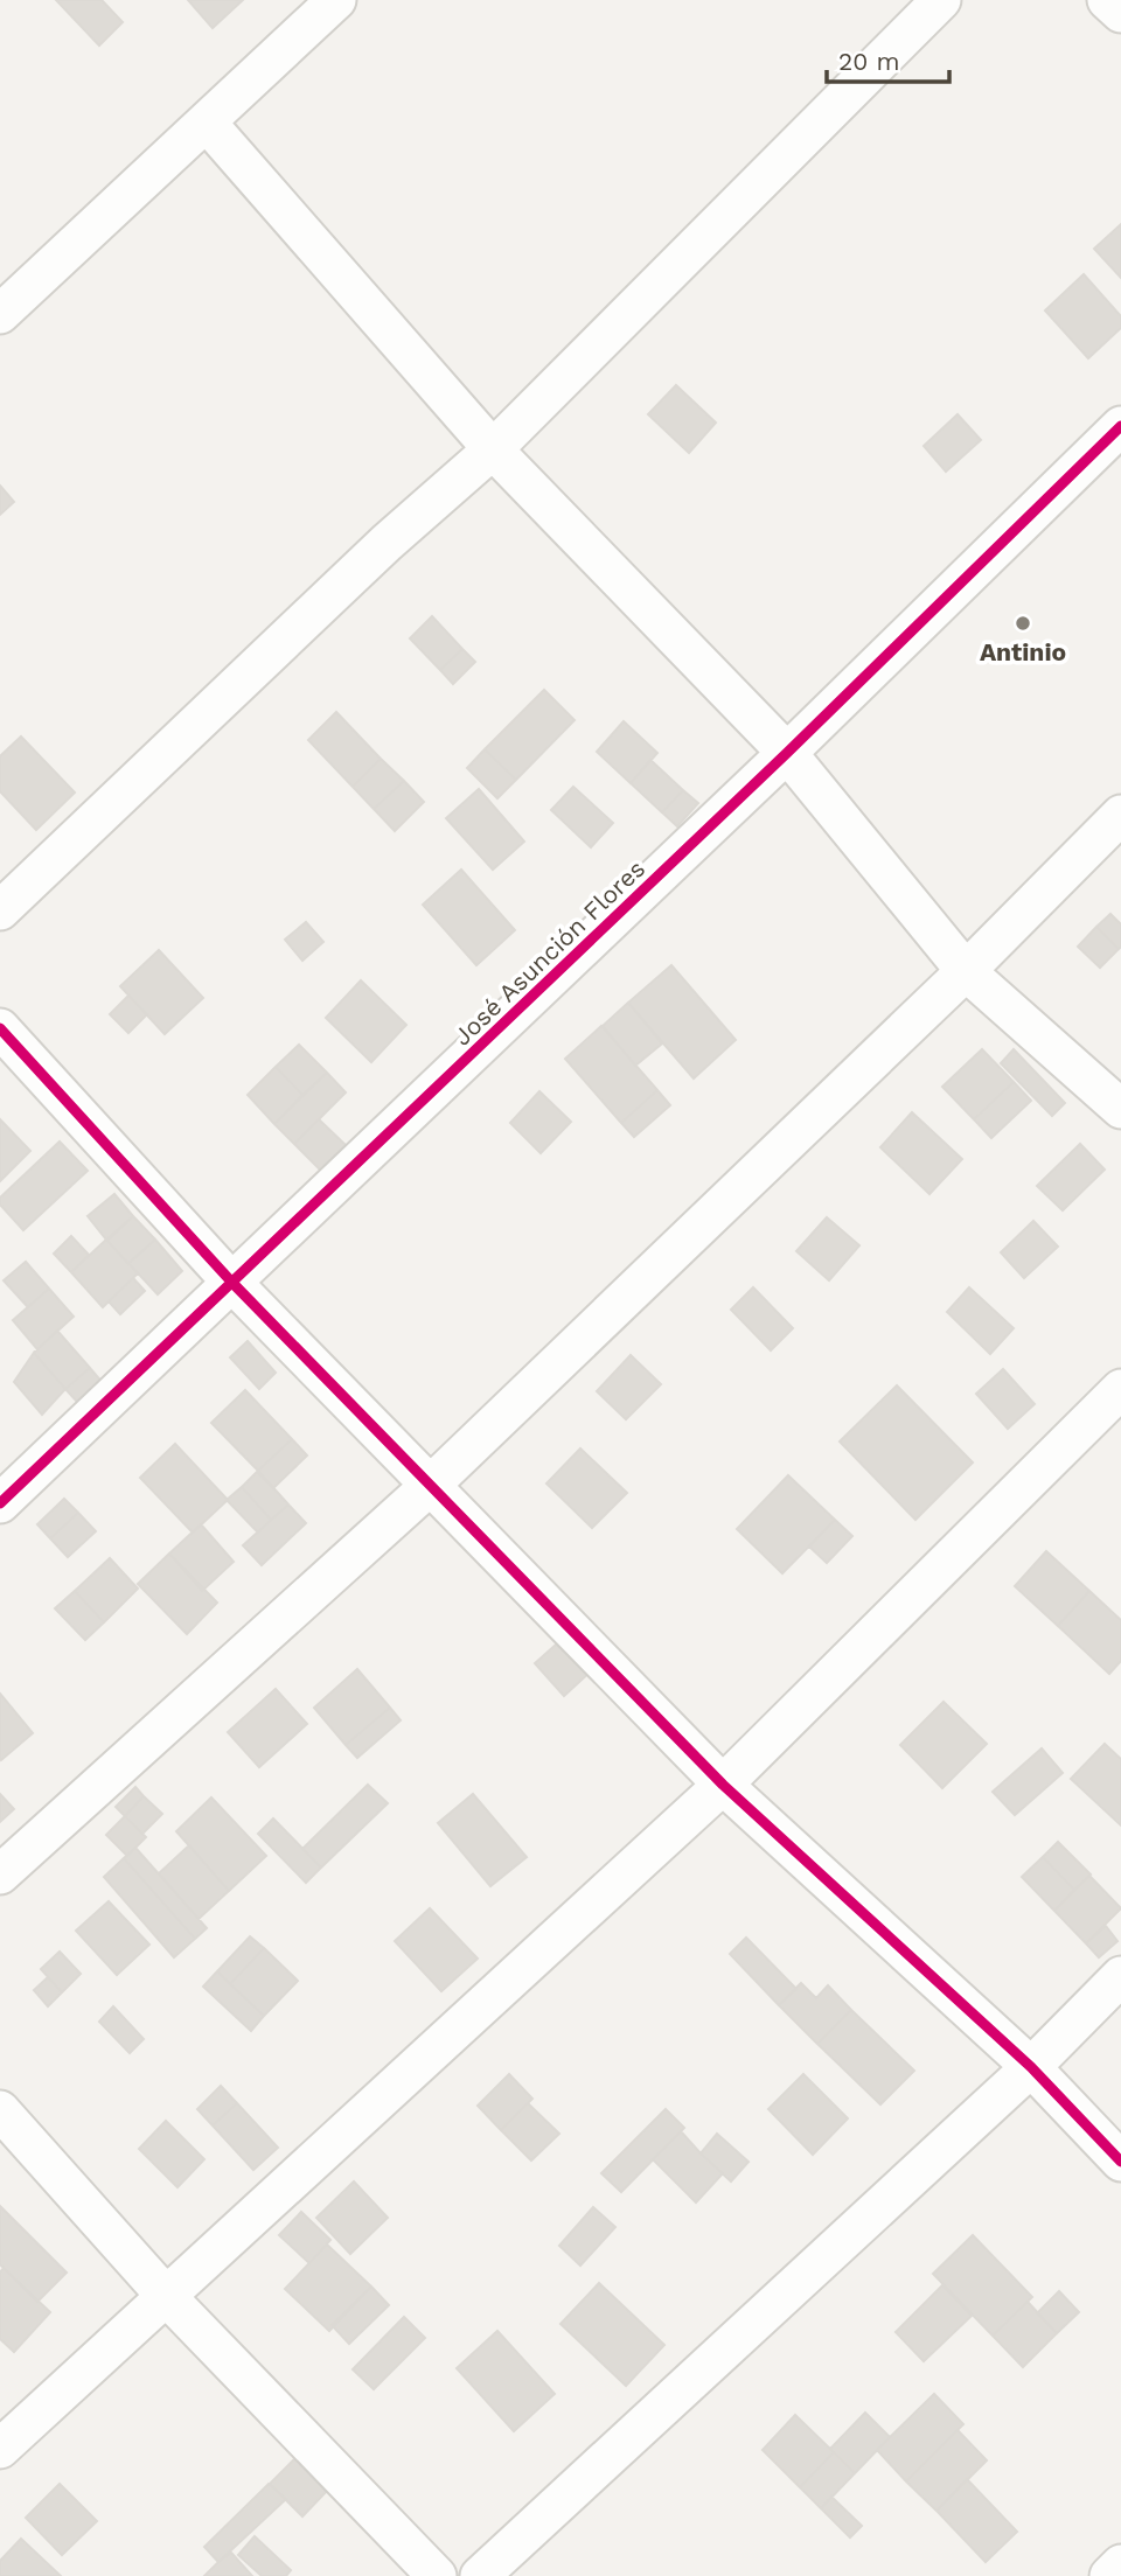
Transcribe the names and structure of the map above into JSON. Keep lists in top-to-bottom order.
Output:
{
  "streets": {
    "street": ["José Asunción Flores"]
  },
  "places": ["Antinio"],
  "scale_bar": "20 m"
}
